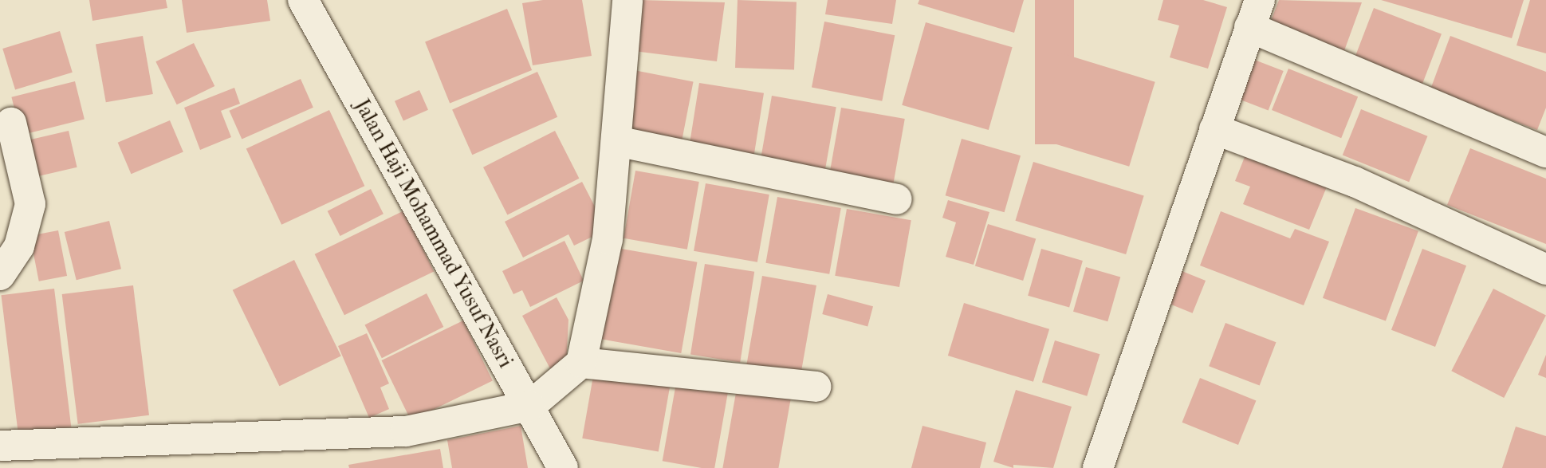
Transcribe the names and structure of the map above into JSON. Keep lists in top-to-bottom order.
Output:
{
  "streets": {
    "street": ["Jalan Haji Mohammad Yusuf Nasri"]
  }
}
